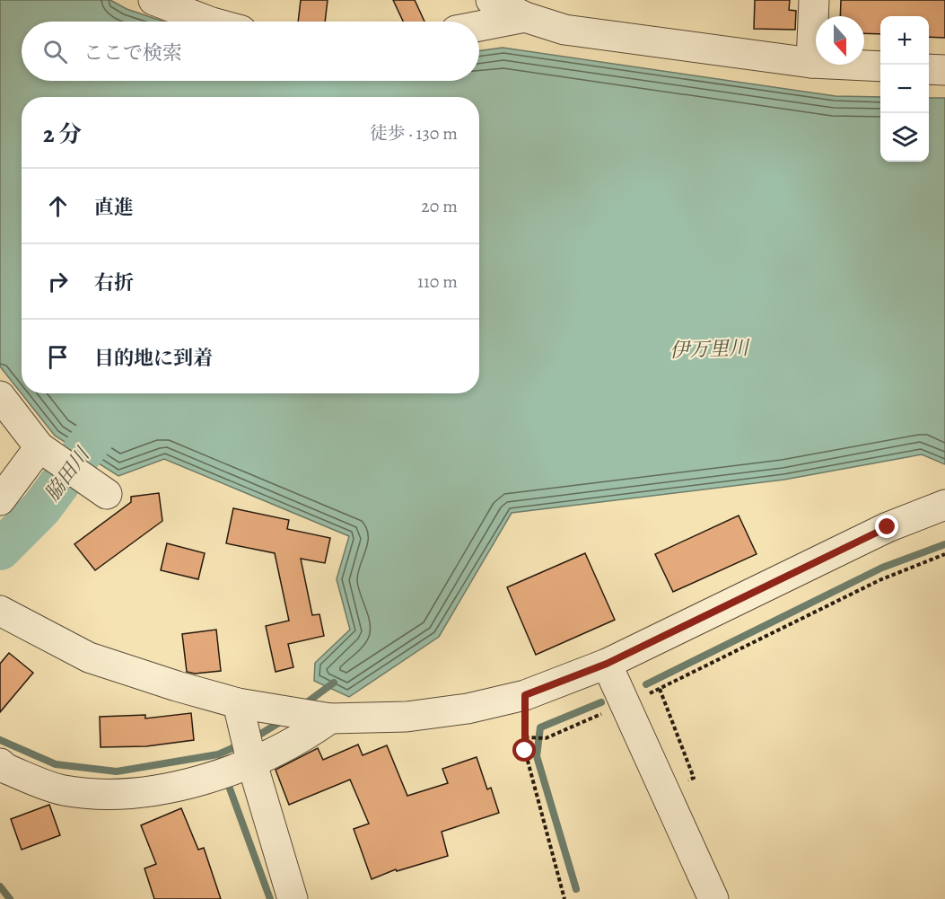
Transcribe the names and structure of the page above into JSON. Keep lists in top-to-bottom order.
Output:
{
  "water": ["伊万里川", "脇田川"],
  "north": "bottom",
  "page": {
    "map_buttons": ["+", "−"],
    "search": "ここで検索",
    "heading": ["2 分", "徒歩 · 130 m"],
    "list": [
      ["直進", "20 m"],
      ["右折", "110 m"],
      "目的地に到着"
    ]
  }
}
